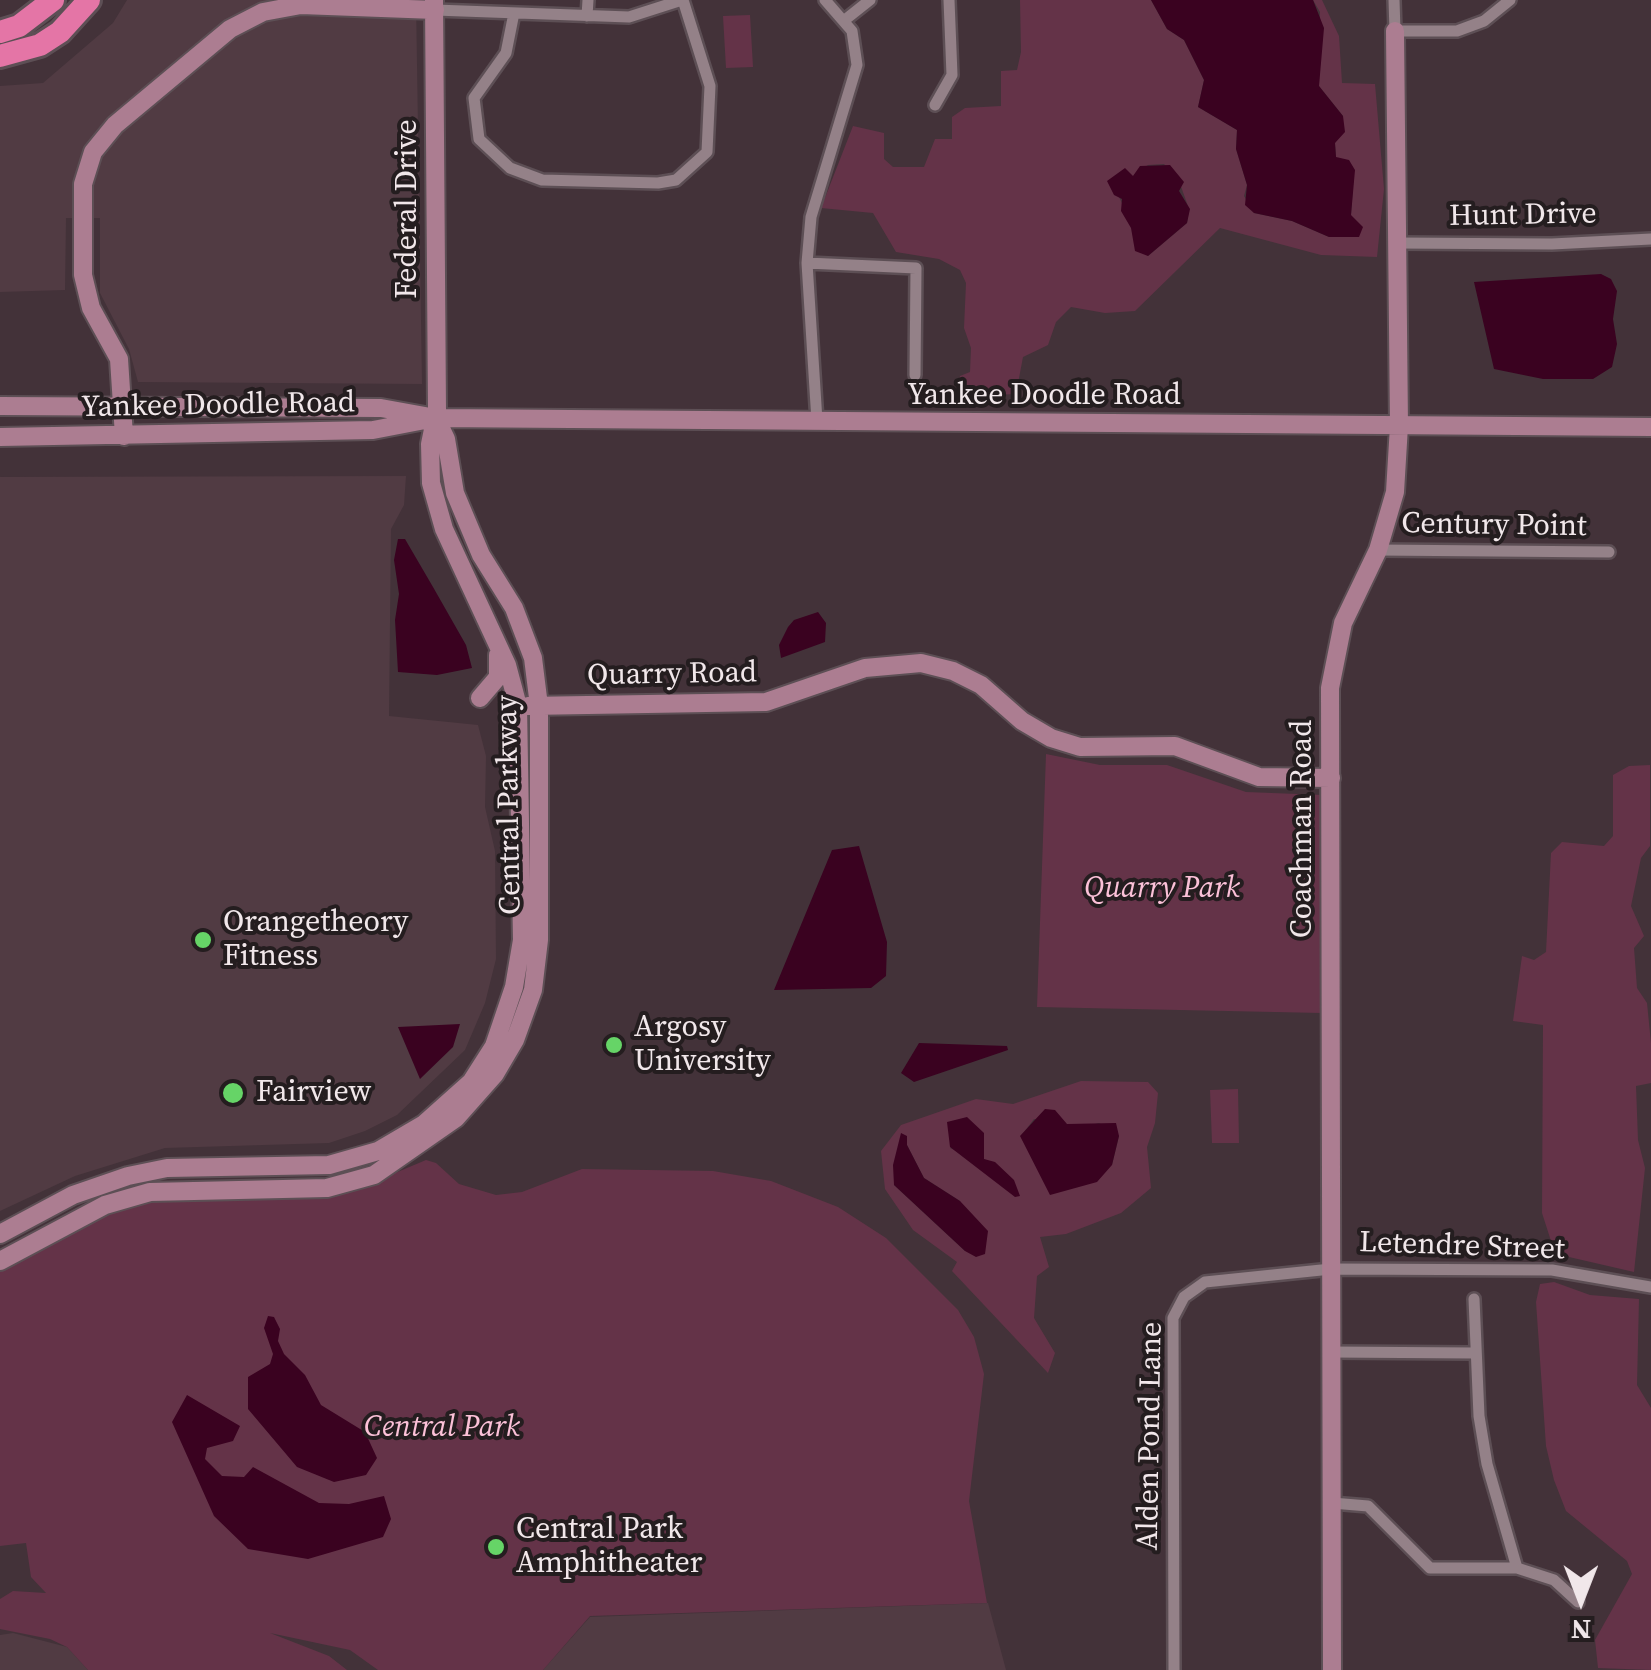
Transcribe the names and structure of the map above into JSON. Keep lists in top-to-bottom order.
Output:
{
  "streets": {
    "street": [
      "Federal Drive",
      "Hunt Drive",
      "Yankee Doodle Road",
      "Century Point",
      "Quarry Road",
      "Central Parkway",
      "Coachman Road",
      "Letendre Street",
      "Alden Pond Lane"
    ]
  },
  "crossings": [
    ["Federal Drive", "Yankee Doodle Road"],
    ["Federal Drive", "Central Parkway"],
    ["Hunt Drive", "Coachman Road"],
    ["Yankee Doodle Road", "Central Parkway"],
    ["Yankee Doodle Road", "Coachman Road"],
    ["Century Point", "Coachman Road"],
    ["Quarry Road", "Central Parkway"],
    ["Quarry Road", "Coachman Road"],
    ["Coachman Road", "Letendre Street"],
    ["Coachman Road", "Alden Pond Lane"],
    ["Letendre Street", "Alden Pond Lane"]
  ],
  "parks": ["Quarry Park", "Central Park"],
  "places": [
    "Orangetheory Fitness",
    "Argosy University",
    "Fairview",
    "Central Park Amphitheater"
  ],
  "north": "bottom"
}
